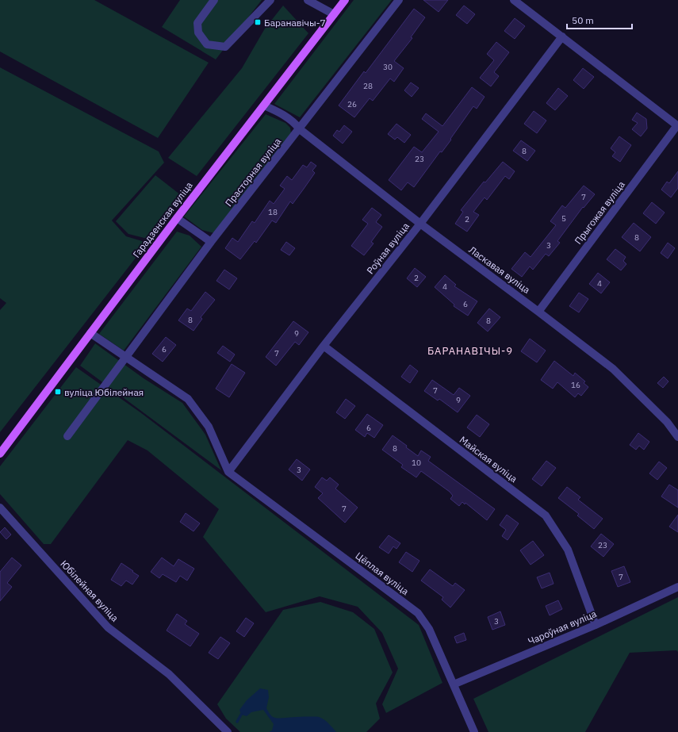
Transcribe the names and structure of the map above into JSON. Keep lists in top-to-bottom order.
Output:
{
  "streets": {
    "main road": ["Гарадзенская вуліца"],
    "street": [
      "Прасторная вуліца",
      "Прыгожая вуліца",
      "Роўная вуліца",
      "Ласкавая вуліца",
      "Майская вуліца",
      "Цёплая вуліца",
      "Юбілейная вуліца",
      "Чароўная вуліца"
    ]
  },
  "crossings": [
    ["Прасторная вуліца", "Ласкавая вуліца"],
    ["Прыгожая вуліца", "Ласкавая вуліца"],
    ["Гарадзенская вуліца", "Ласкавая вуліца"],
    ["Роўная вуліца", "Ласкавая вуліца"],
    ["Роўная вуліца", "Майская вуліца"],
    ["Роўная вуліца", "Цёплая вуліца"],
    ["Майская вуліца", "Чароўная вуліца"],
    ["Цёплая вуліца", "Чароўная вуліца"]
  ],
  "districts": ["БАРАНАВІЧЫ-9"],
  "places": {
    "transit": ["Баранавічы-7", "вуліца Юбілейная"]
  },
  "house_numbers": [
    "30",
    "28",
    "26",
    "8",
    "23",
    "7",
    "18",
    "5",
    "2",
    "8",
    "3",
    "2",
    "4",
    "4",
    "6",
    "8",
    "8",
    "9",
    "6",
    "7",
    "16",
    "7",
    "9",
    "6",
    "8",
    "10",
    "3",
    "7",
    "23",
    "7",
    "3"
  ],
  "scale_bar": "50 m"
}
